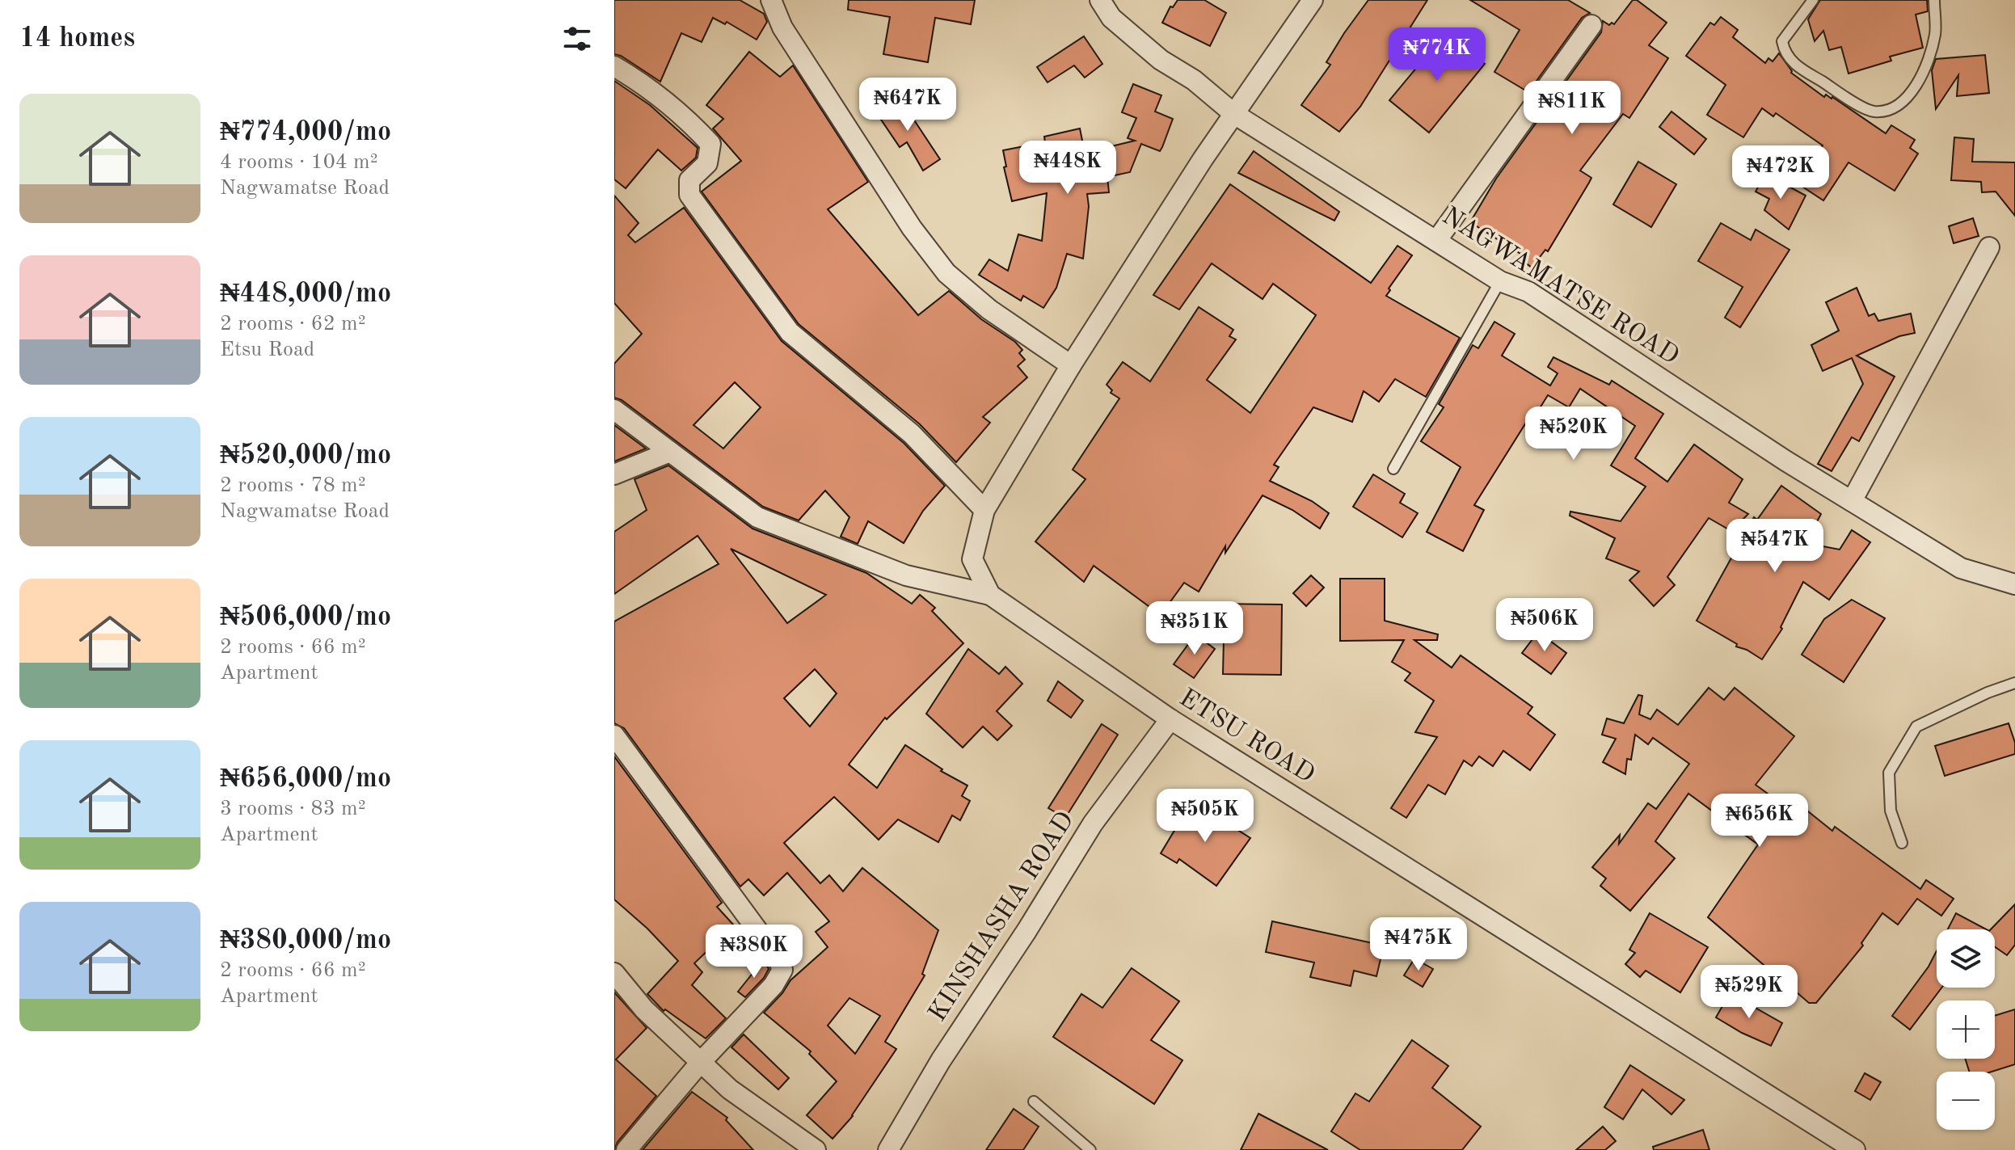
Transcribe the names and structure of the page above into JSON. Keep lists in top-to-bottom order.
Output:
{
  "streets": {
    "street": ["NAGWAMATSE ROAD", "ETSU ROAD", "KINSHASHA ROAD"]
  },
  "crossings": [
    ["NAGWAMATSE ROAD", "ETSU ROAD"],
    ["ETSU ROAD", "KINSHASHA ROAD"]
  ],
  "page": {
    "heading": "14 homes",
    "price": [
      "₦774K",
      "₦647K",
      "₦811K",
      "₦448K",
      "₦472K",
      "₦520K",
      "₦547K",
      "₦506K",
      "₦351K",
      "₦505K",
      "₦656K",
      "₦475K",
      "₦380K",
      "₦529K"
    ],
    "list": [
      {
        "name": "₦774,000/mo",
        "note": "4 rooms · 104 m² · Nagwamatse Road"
      },
      {
        "name": "₦448,000/mo",
        "note": "2 rooms · 62 m² · Etsu Road"
      },
      {
        "name": "₦520,000/mo",
        "note": "2 rooms · 78 m² · Nagwamatse Road"
      },
      {
        "name": "₦506,000/mo",
        "note": "2 rooms · 66 m² · Apartment"
      },
      {
        "name": "₦656,000/mo",
        "note": "3 rooms · 83 m² · Apartment"
      },
      {
        "name": "₦380,000/mo",
        "note": "2 rooms · 66 m² · Apartment"
      }
    ],
    "map_buttons": ["+", "−"]
  }
}
